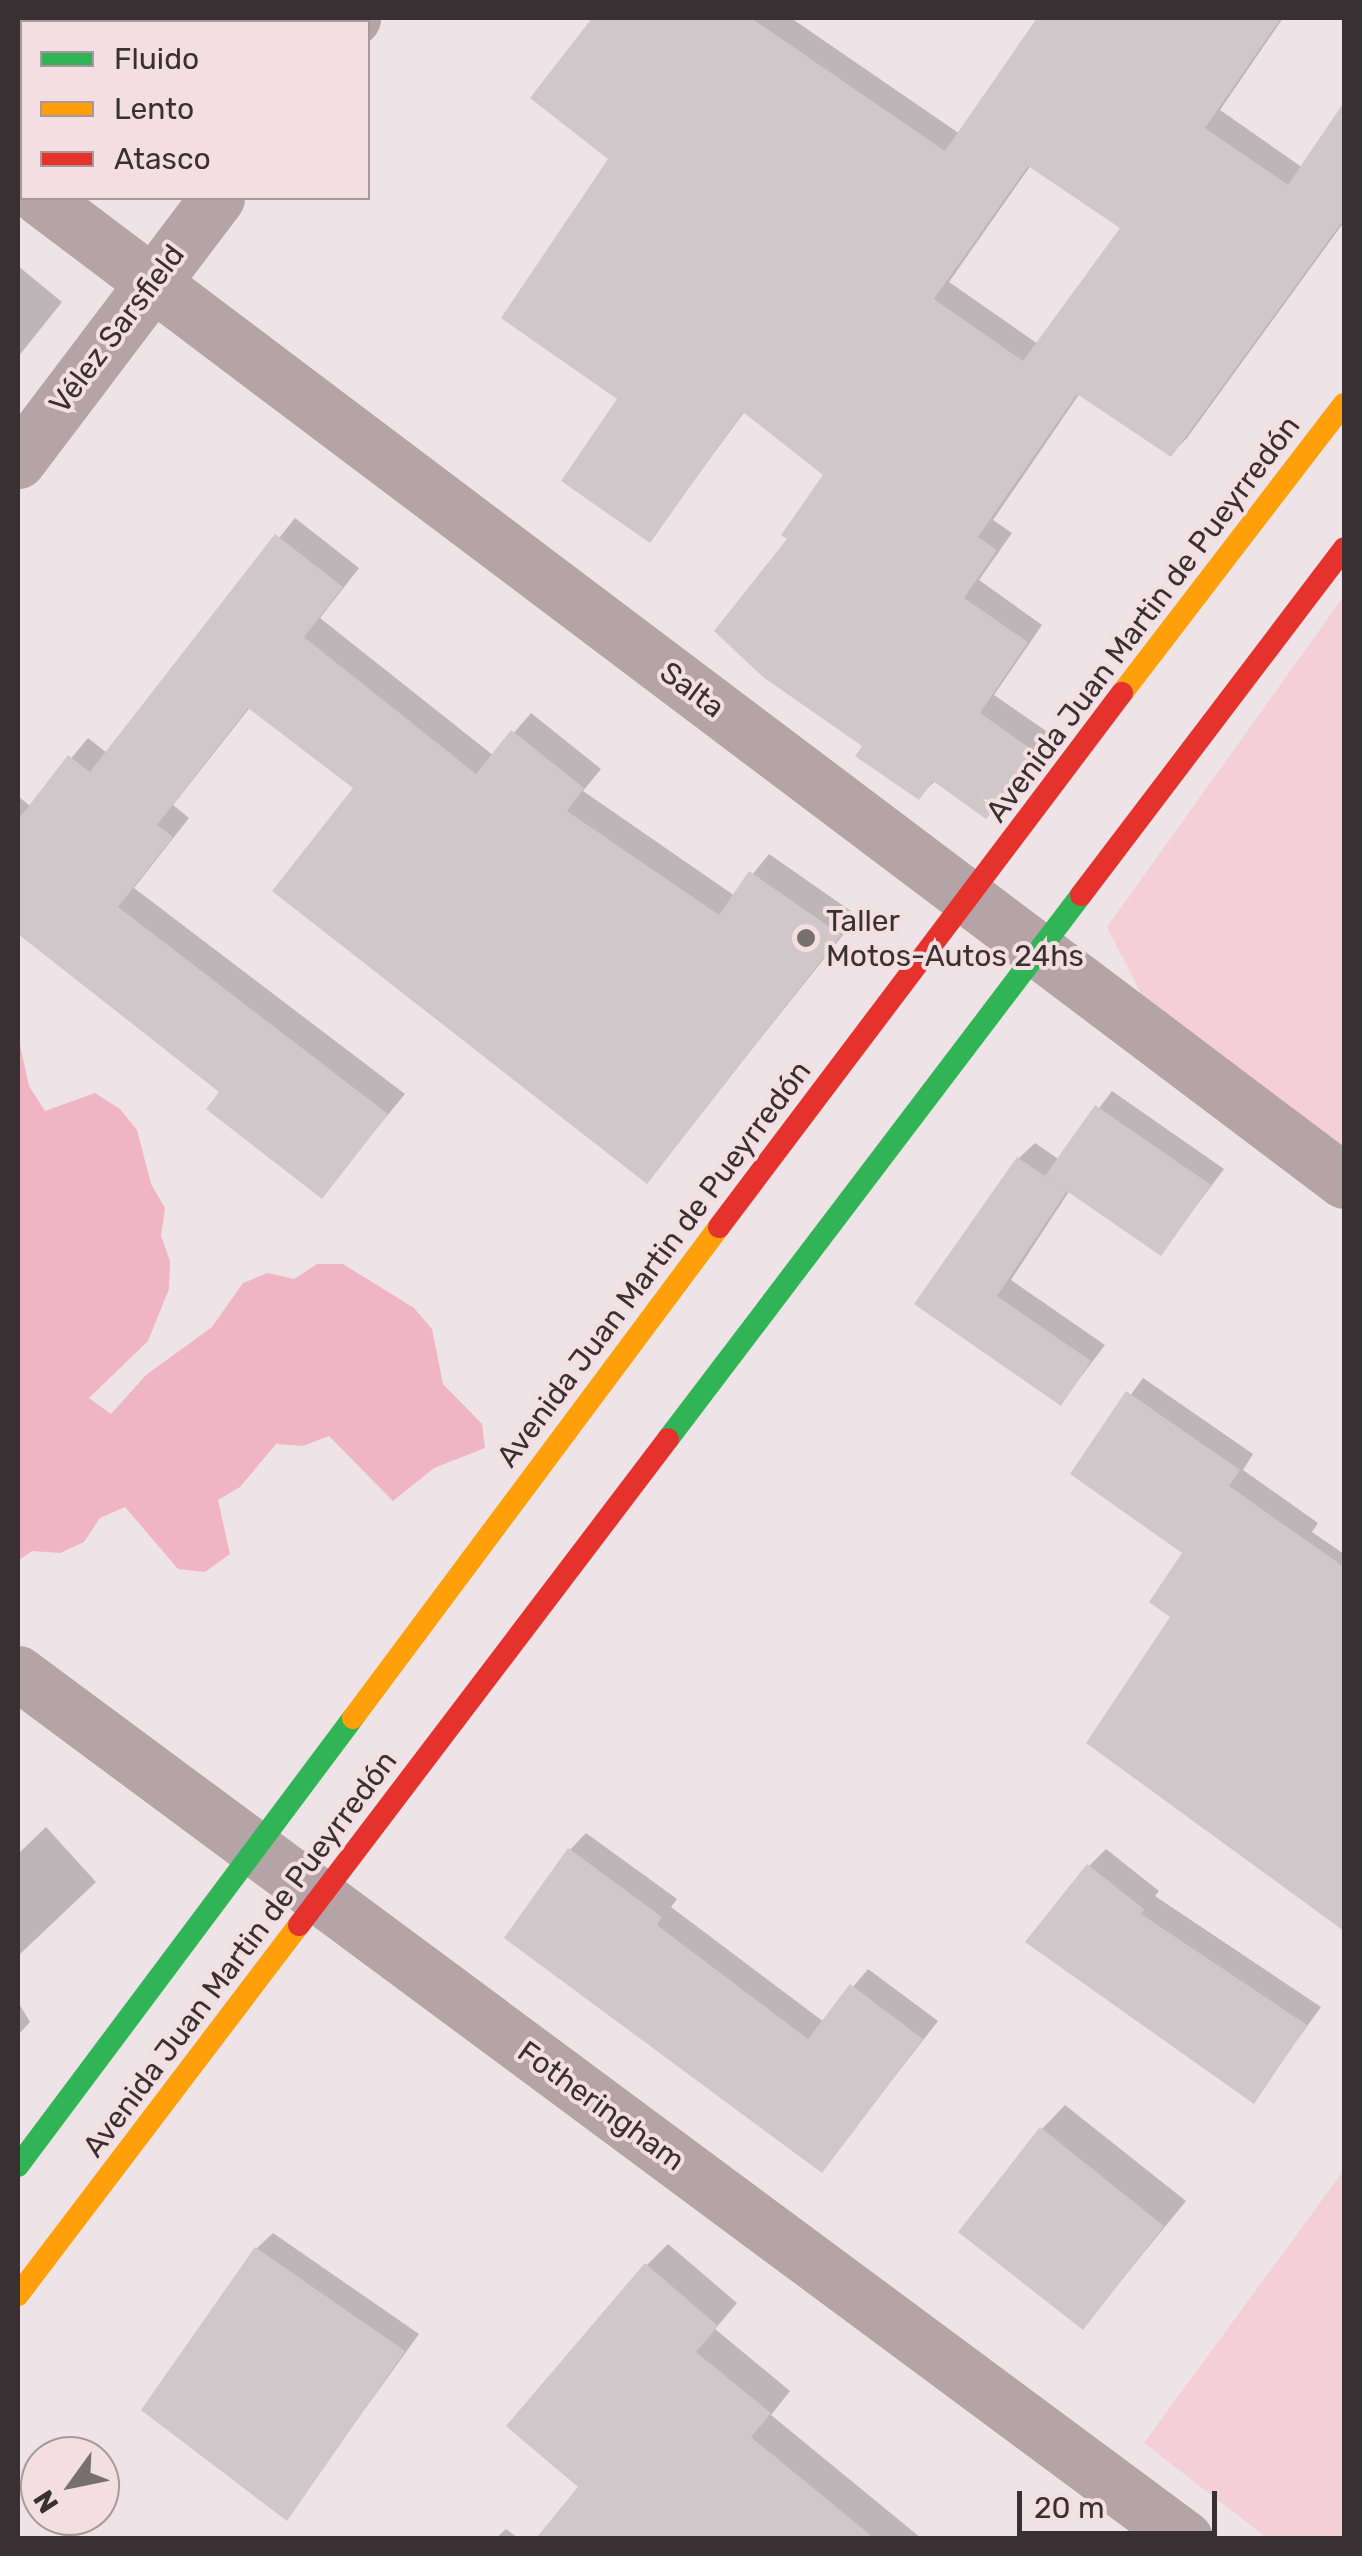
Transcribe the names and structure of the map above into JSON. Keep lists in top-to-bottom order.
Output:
{
  "streets": {
    "main road": ["Avenida Juan Martin de Pueyrredón"],
    "street": ["Vélez Sarsfield", "Salta", "Fotheringham"]
  },
  "crossings": [
    ["Vélez Sarsfield", "Salta"],
    ["Avenida Juan Martin de Pueyrredón", "Salta"],
    ["Avenida Juan Martin de Pueyrredón", "Fotheringham"]
  ],
  "places": ["Taller Motos-Autos 24hs"],
  "legend": ["Fluido", "Lento", "Atasco"],
  "scale_bar": "20 m",
  "north": "bottom left"
}
